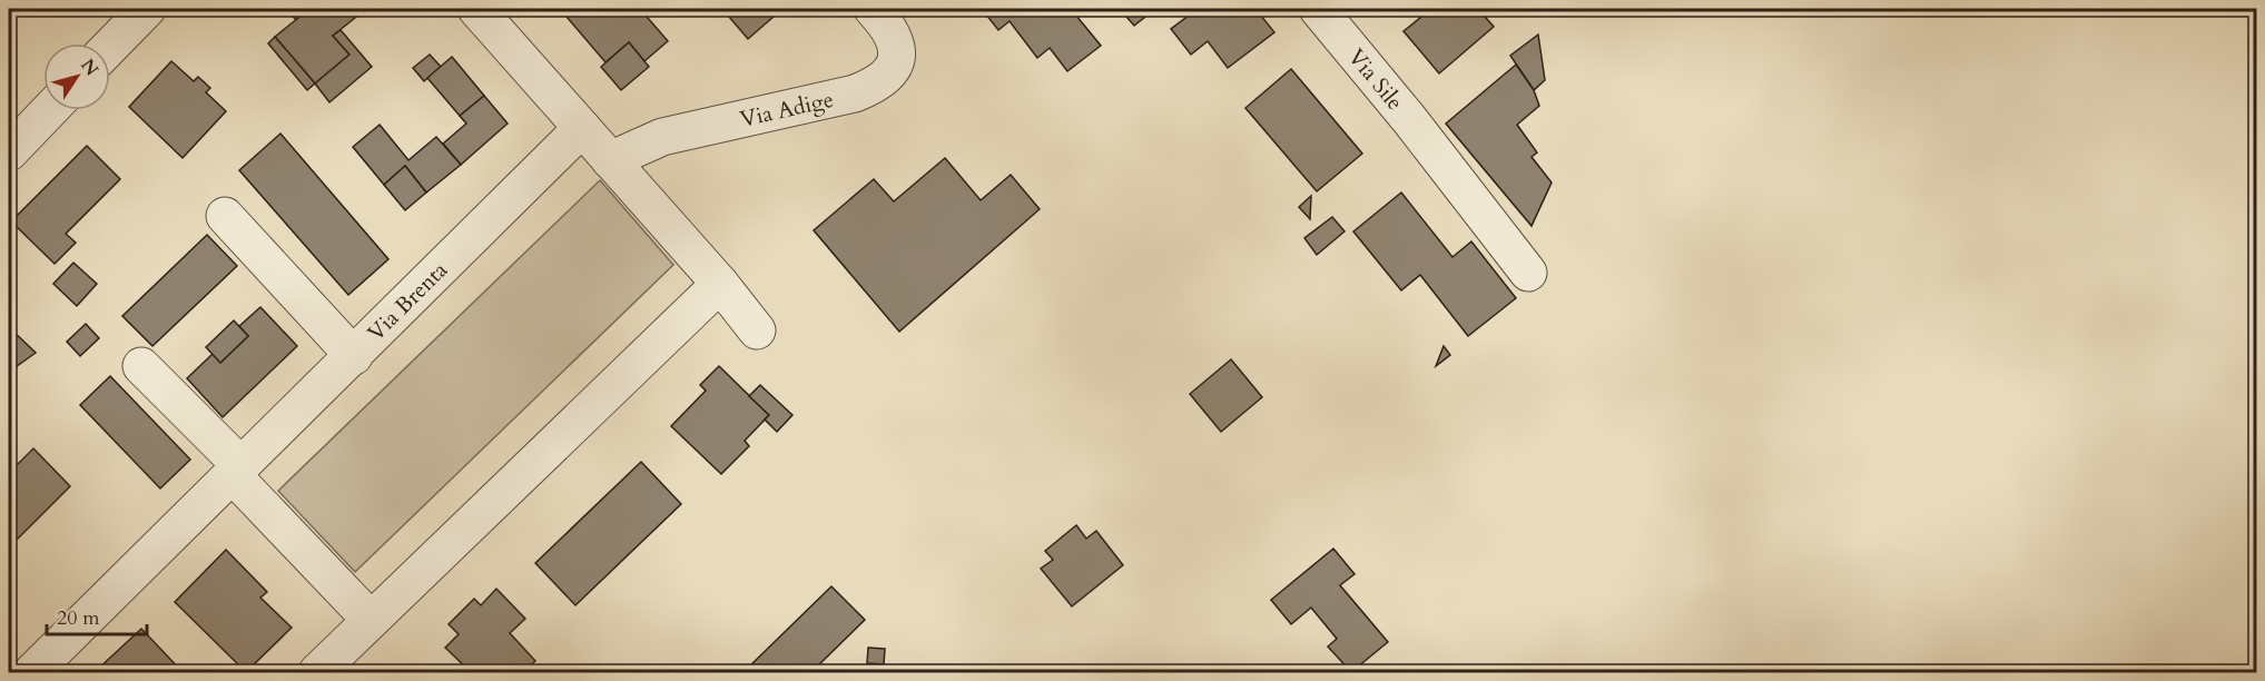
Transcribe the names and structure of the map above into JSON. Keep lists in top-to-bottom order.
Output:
{
  "streets": {
    "street": ["Via Sile", "Via Adige", "Via Brenta"]
  },
  "scale_bar": "20 m",
  "north": "top right"
}
